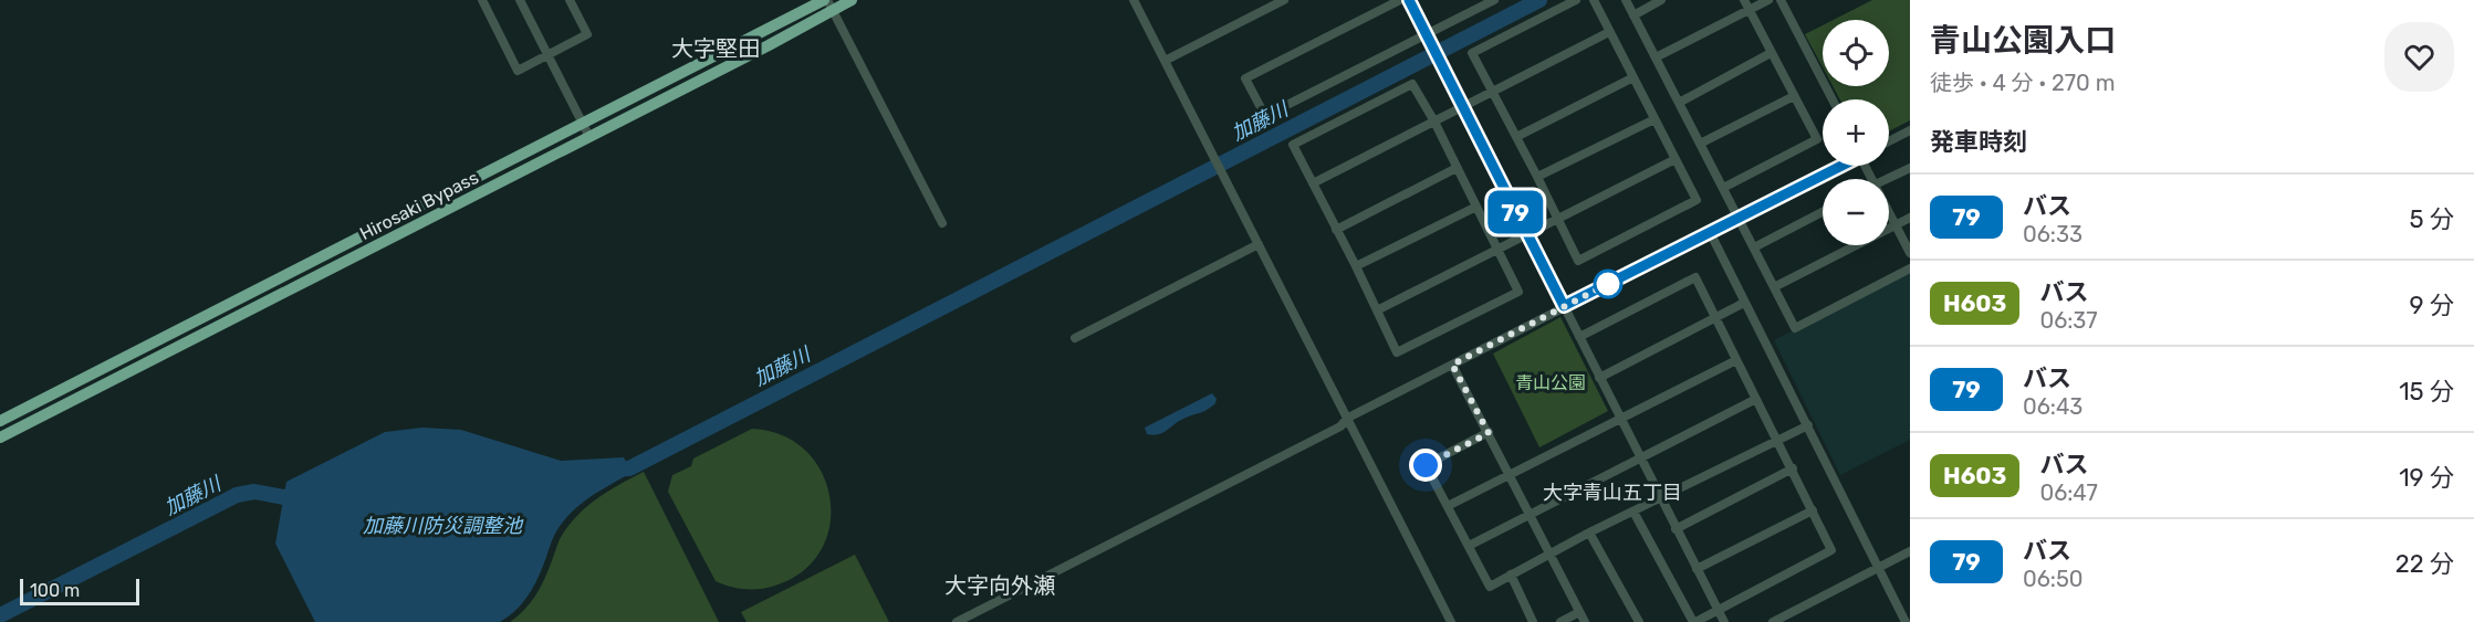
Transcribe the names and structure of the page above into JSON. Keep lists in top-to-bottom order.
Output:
{
  "streets": {
    "highway": ["Hirosaki Bypass"]
  },
  "districts": ["大字堅田", "大字青山五丁目", "大字向外瀬"],
  "water": ["加藤川", "加藤川防災調整池"],
  "parks": ["青山公園"],
  "lines": ["bus line 79"],
  "scale_bar": "100 m",
  "page": {
    "on_map": "79",
    "heading": [
      ["青山公園入口", "徒歩 · 4 分 · 270 m"],
      "発車時刻"
    ],
    "map_buttons": ["+", "−"],
    "list": [
      {
        "mark": "79",
        "name": "バス",
        "note": "06:33",
        "value": "5 分"
      },
      {
        "mark": "H603",
        "name": "バス",
        "note": "06:37",
        "value": "9 分"
      },
      {
        "mark": "79",
        "name": "バス",
        "note": "06:43",
        "value": "15 分"
      },
      {
        "mark": "H603",
        "name": "バス",
        "note": "06:47",
        "value": "19 分"
      },
      {
        "mark": "79",
        "name": "バス",
        "note": "06:50",
        "value": "22 分"
      }
    ],
    "scale": "100 m"
  }
}
